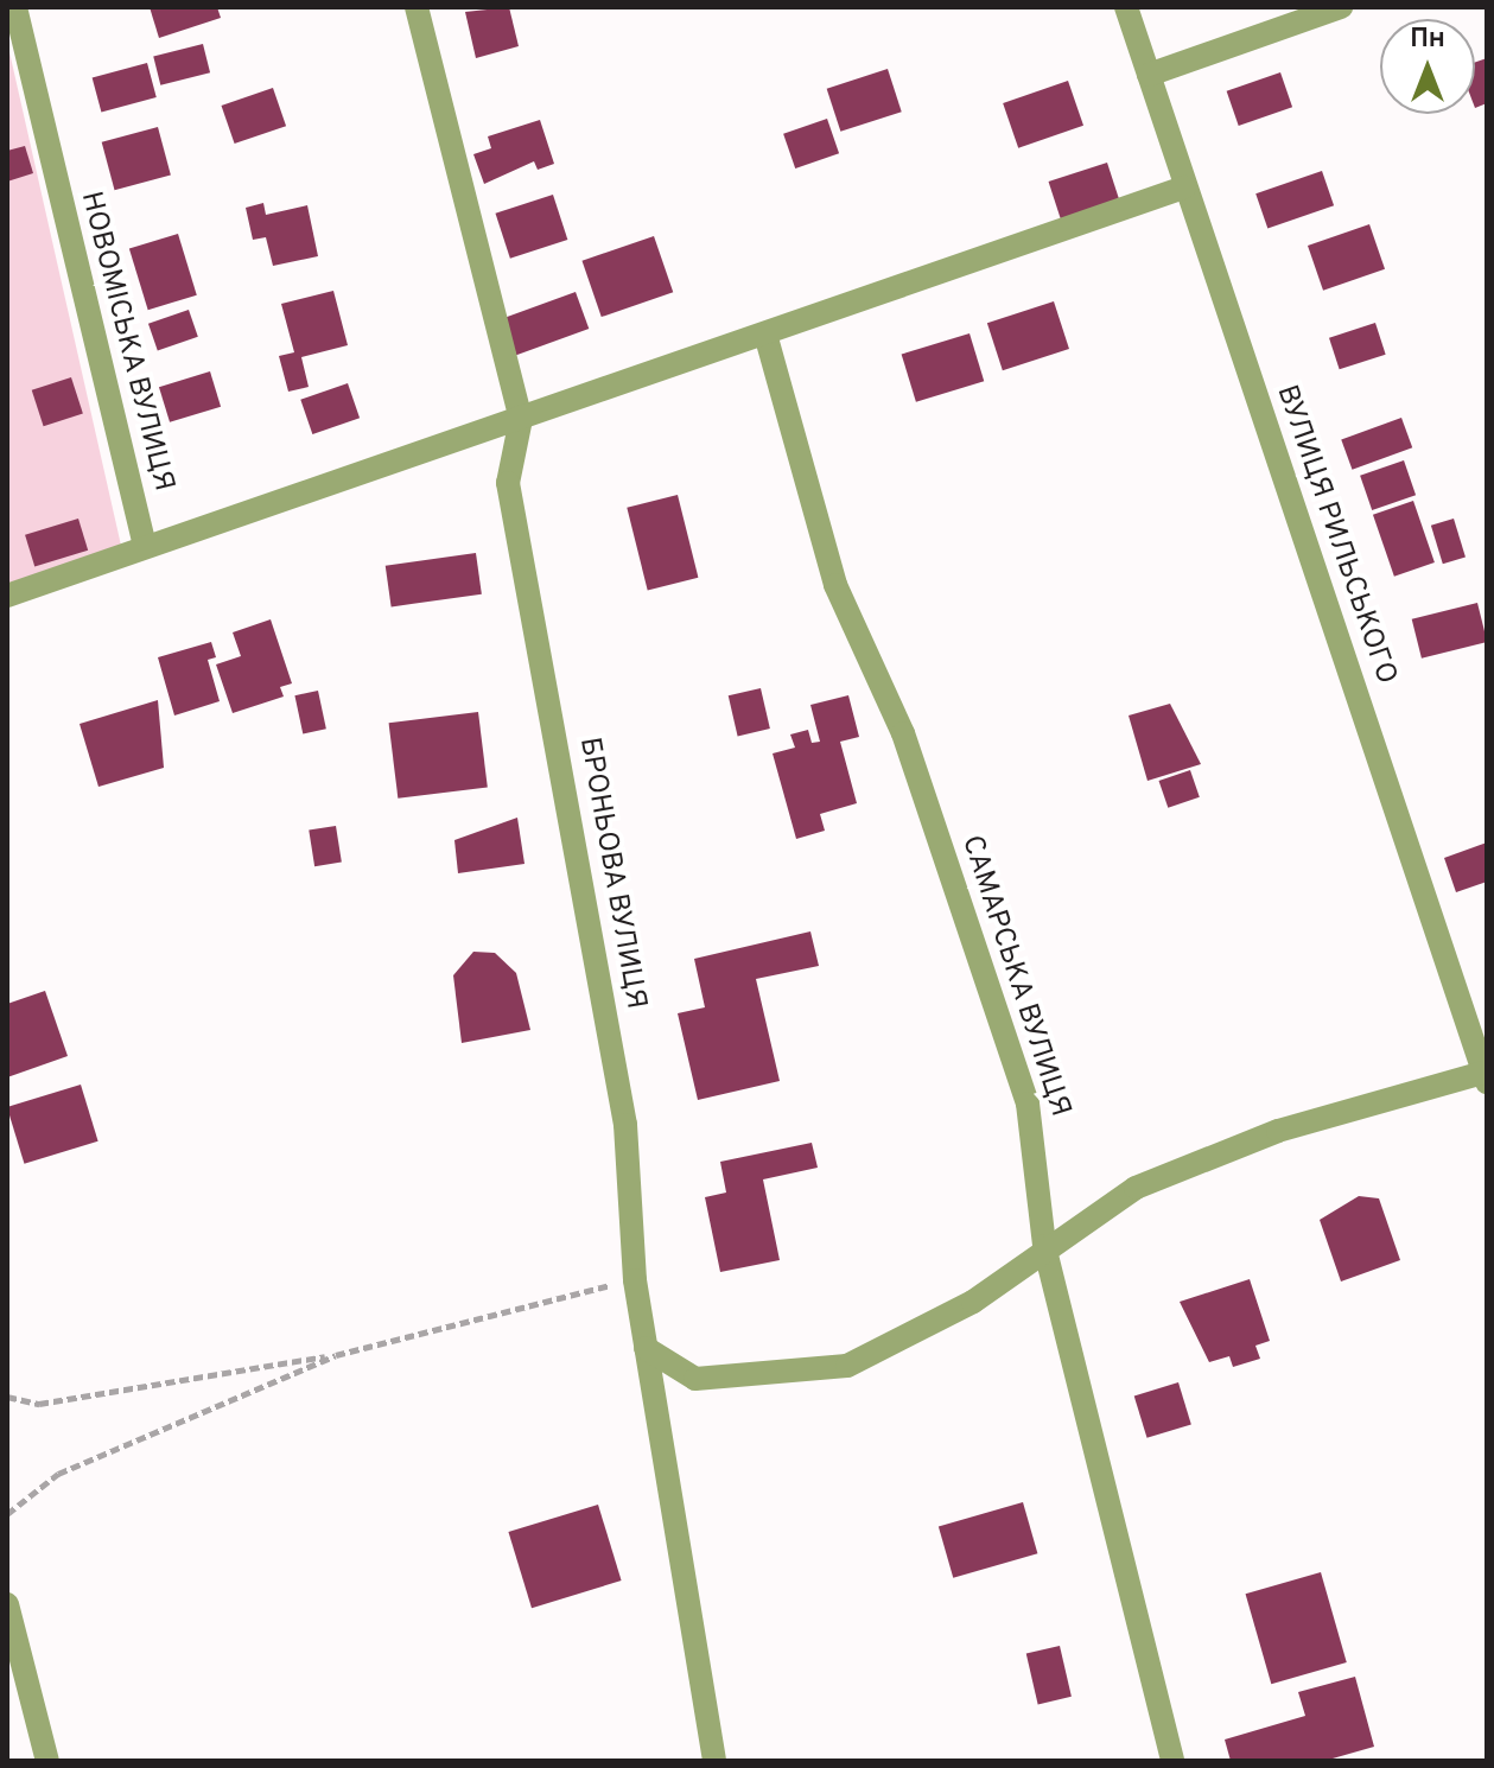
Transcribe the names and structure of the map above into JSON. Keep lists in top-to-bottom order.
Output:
{
  "streets": {
    "street": [
      "НОВОМІСЬКА ВУЛИЦЯ",
      "ВУЛИЦЯ РИЛЬСЬКОГО",
      "БРОНЬОВА ВУЛИЦЯ",
      "САМАРСЬКА ВУЛИЦЯ"
    ]
  },
  "north": "top"
}
